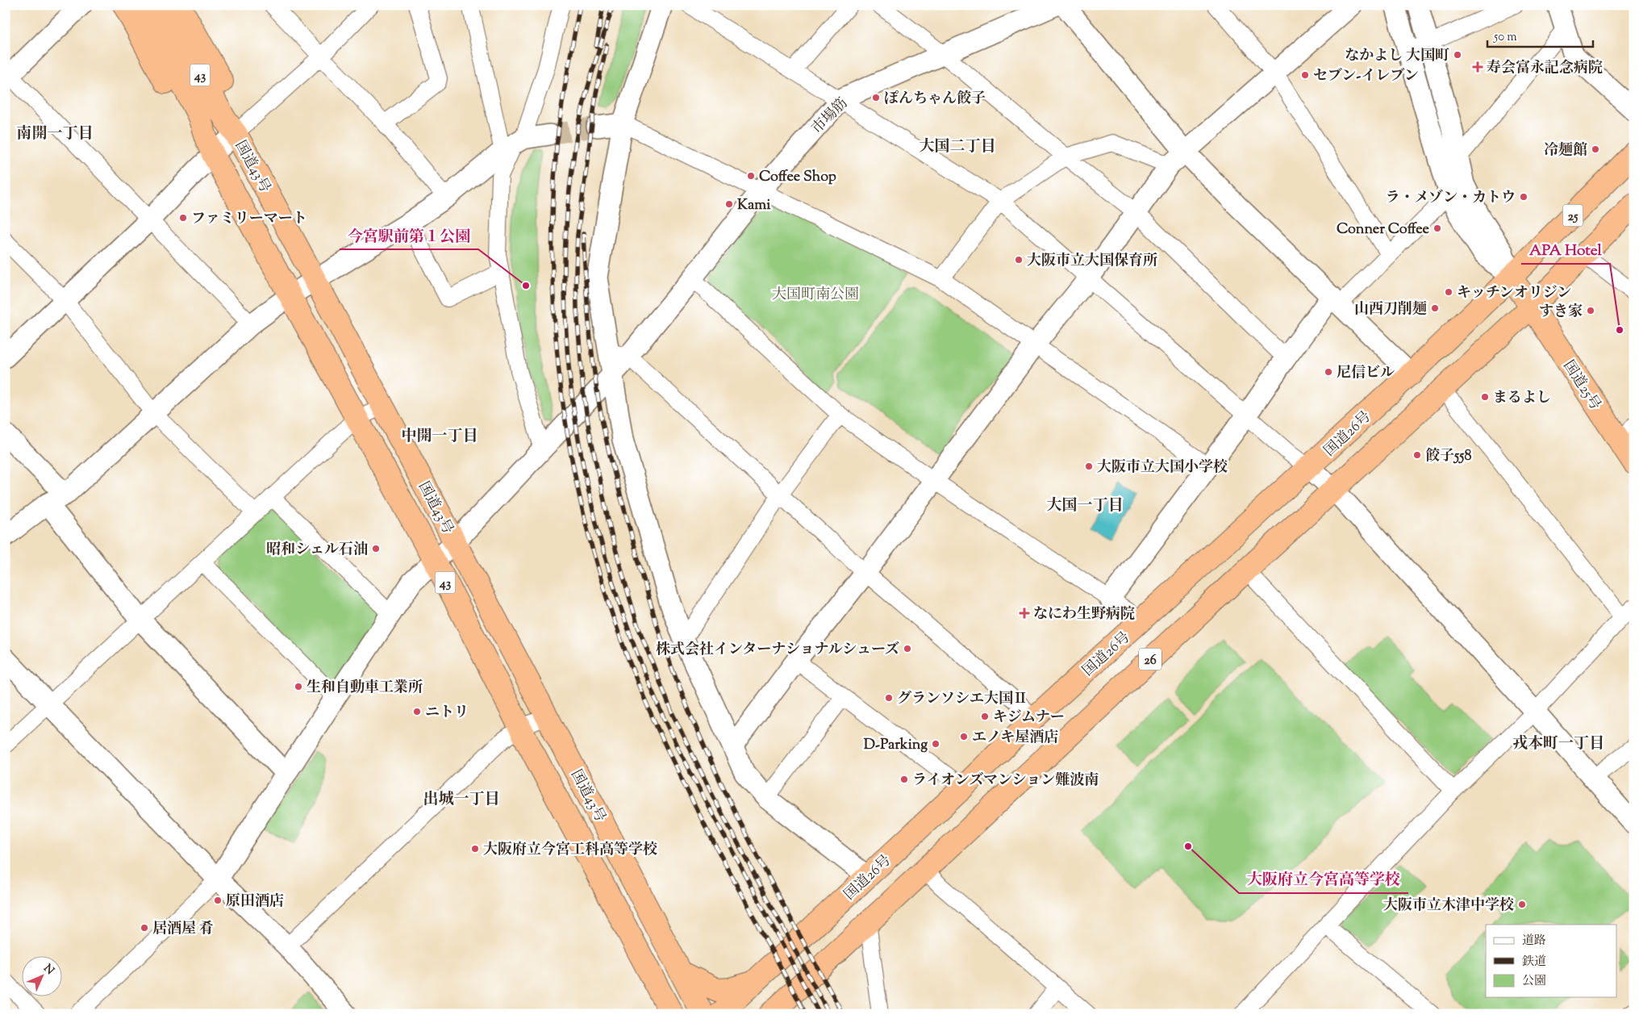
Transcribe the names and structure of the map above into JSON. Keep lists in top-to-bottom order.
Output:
{
  "streets": {
    "highway": [
      "43",
      "国道43号",
      "25",
      "国道25号",
      "国道26号",
      "26"
    ],
    "street": ["市場筋"]
  },
  "crossings": [
    ["市場筋", "国道43号"],
    ["25", "国道25号"],
    ["25", "国道26号"],
    ["国道25号", "国道26号"],
    ["国道25号", "26"]
  ],
  "districts": [
    "南開一丁目",
    "大国二丁目",
    "中開一丁目",
    "大国一丁目",
    "戎本町一丁目",
    "出城一丁目"
  ],
  "parks": ["大国町南公園"],
  "places": {
    "other": [
      "なかよし 大国町",
      "セブン-イレブン",
      "ぽんちゃん餃子",
      "冷麺館",
      "Coffee Shop",
      "ラ・メゾン・カトウ",
      "Kami",
      "ファミリーマート",
      "Conner Coffee",
      "大阪市立大国保育所",
      "今宮駅前第１公園",
      "キッチンオリジン",
      "山西刀削麺",
      "すき家",
      "APA Hotel",
      "尼信ビル",
      "まるよし",
      "餃子558",
      "大阪市立大国小学校",
      "昭和シェル石油",
      "株式会社インターナショナルシューズ",
      "生和自動車工業所",
      "グランソシエ大国Ⅱ",
      "ニトリ",
      "キジムナー",
      "エノキ屋酒店",
      "D-Parking",
      "ライオンズマンション難波南",
      "大阪府立今宮高等学校",
      "大阪府立今宮工科高等学校",
      "原田酒店",
      "大阪市立木津中学校",
      "居酒屋 肴"
    ],
    "health": ["寿会富永記念病院", "なにわ生野病院"]
  },
  "legend": ["道路", "鉄道", "公園"],
  "scale_bar": "50 m",
  "north": "top right"
}
